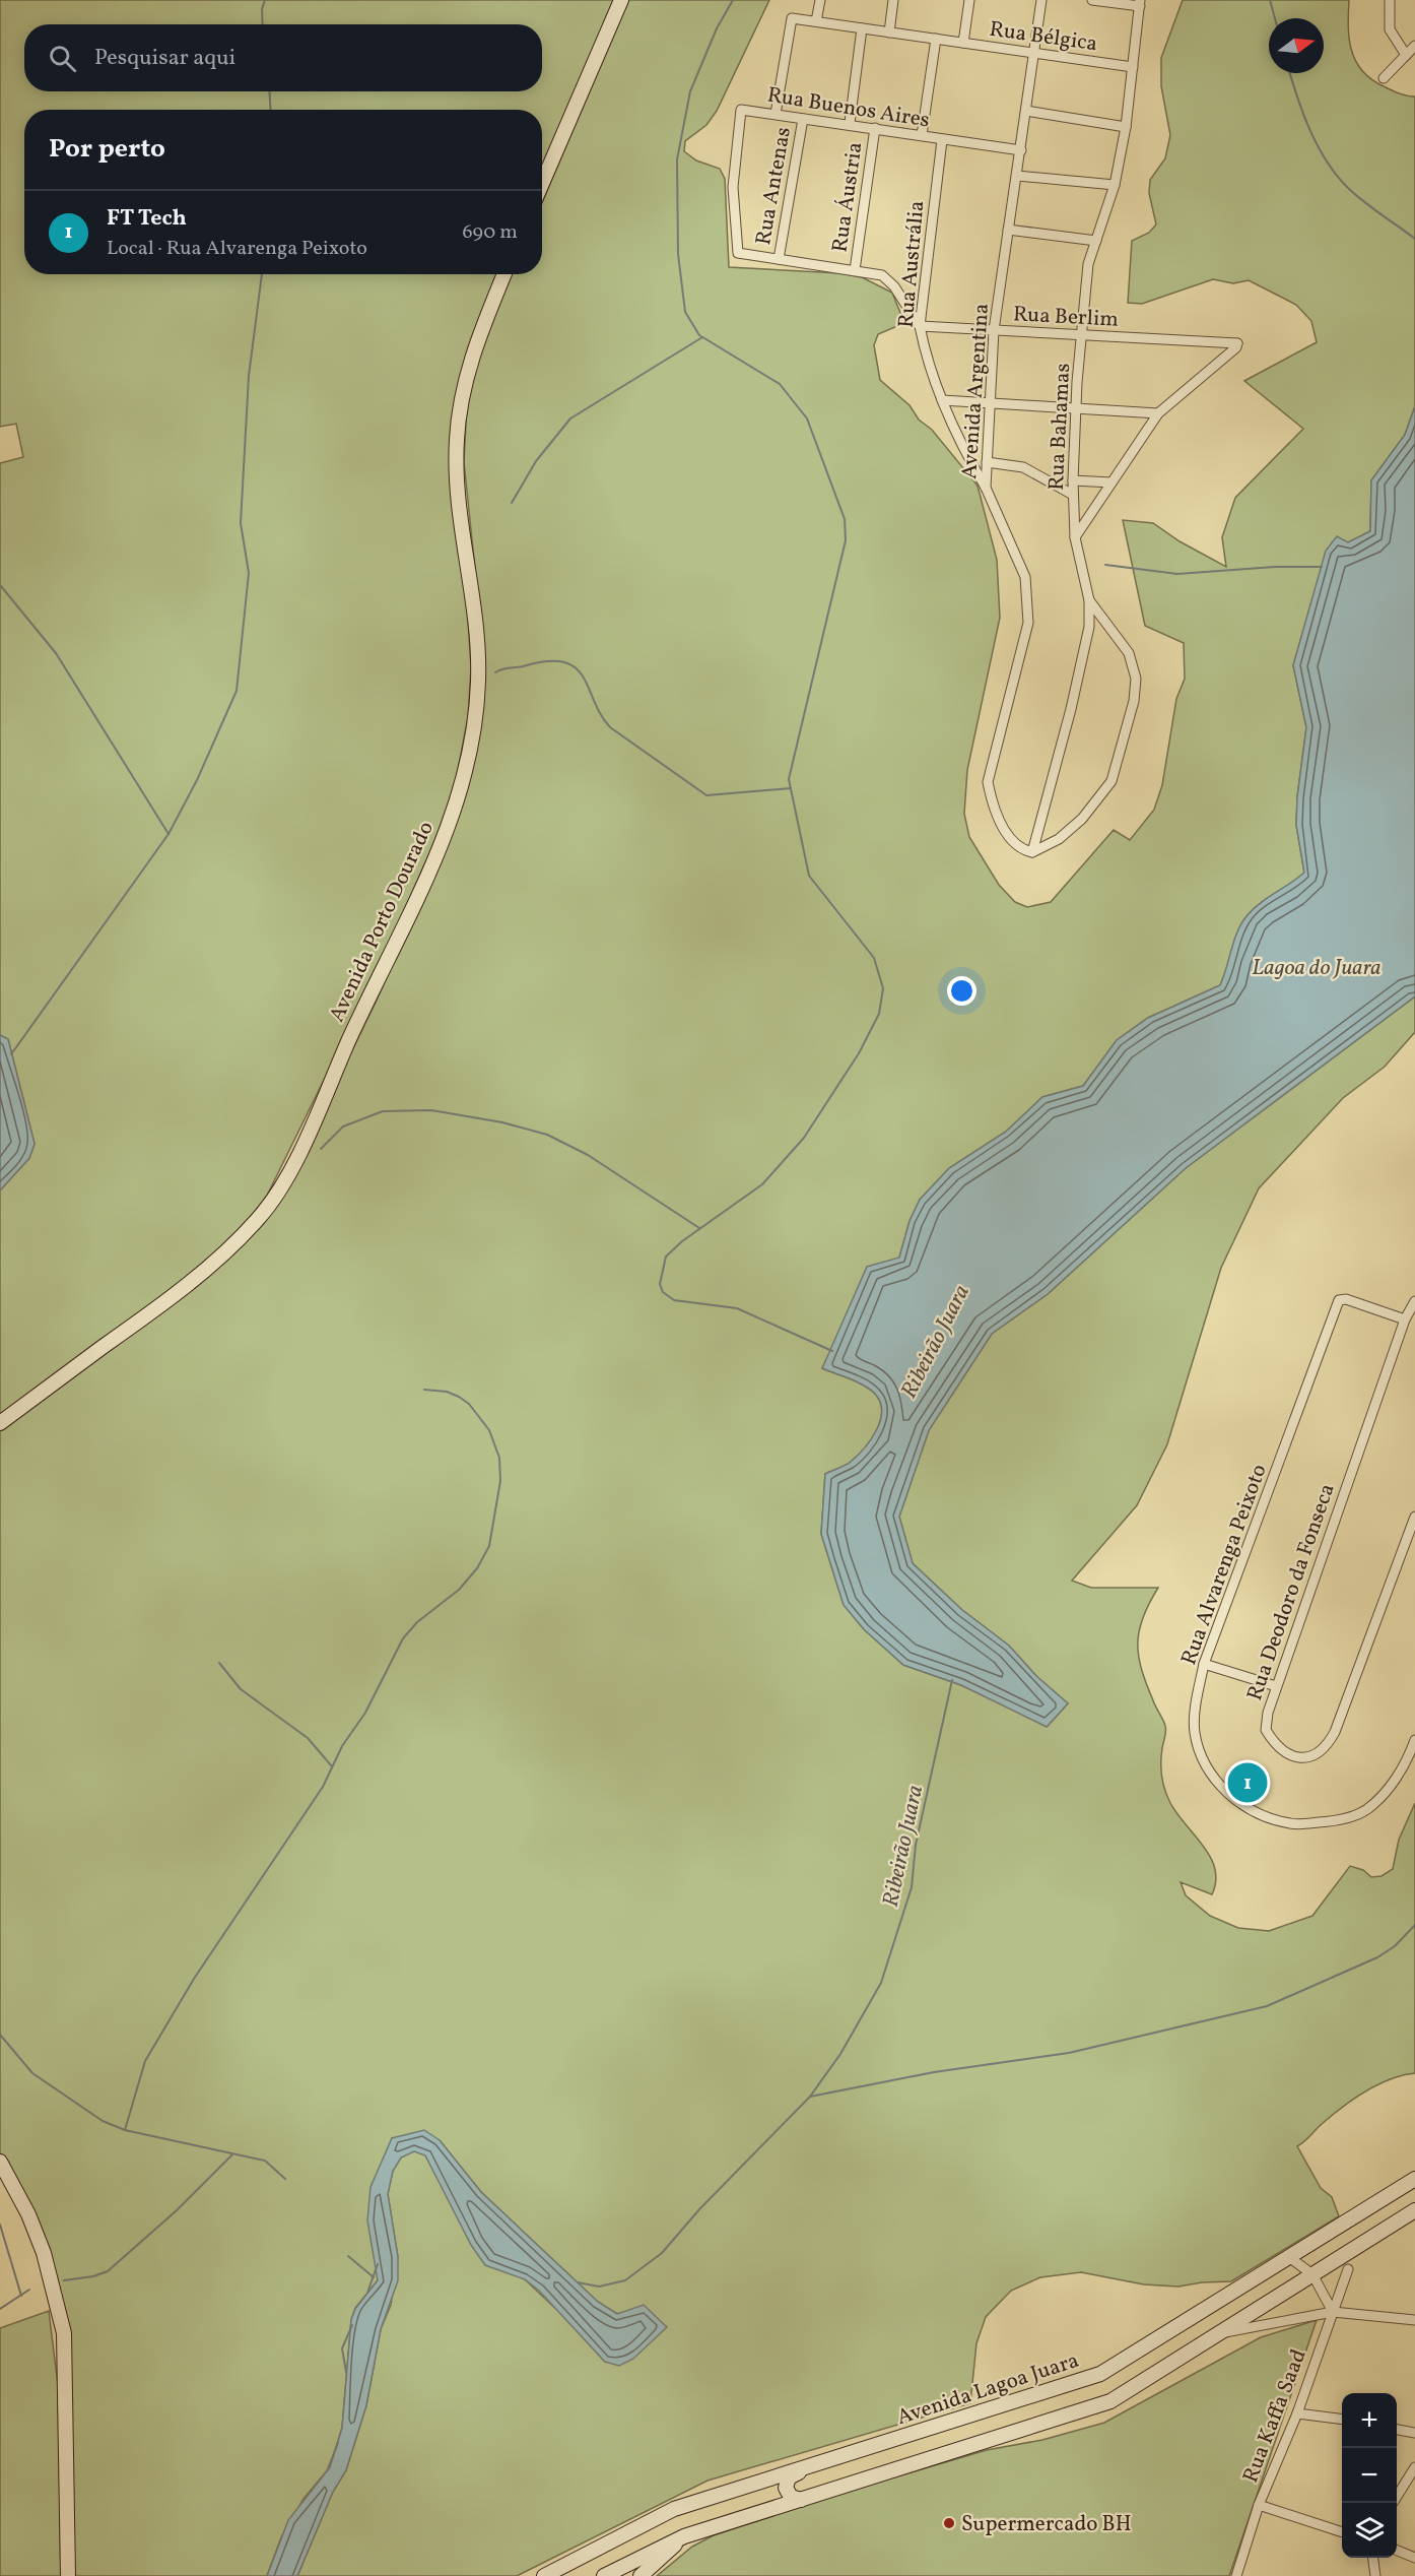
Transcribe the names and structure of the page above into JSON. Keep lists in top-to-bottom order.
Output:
{
  "streets": {
    "main road": ["Avenida Porto Dourado", "Avenida Lagoa Juara"],
    "street": [
      "Rua Bélgica",
      "Rua Buenos Aires",
      "Rua Antenas",
      "Rua Áustria",
      "Rua Austrália",
      "Rua Berlim",
      "Avenida Argentina",
      "Rua Bahamas",
      "Rua Alvarenga Peixoto",
      "Rua Deodoro da Fonseca",
      "Rua Kaffa Saad"
    ]
  },
  "crossings": [
    ["Rua Bélgica", "Rua Buenos Aires"],
    ["Rua Bélgica", "Avenida Argentina"],
    ["Rua Bélgica", "Rua Bahamas"],
    ["Rua Buenos Aires", "Rua Antenas"],
    ["Rua Buenos Aires", "Rua Áustria"],
    ["Rua Buenos Aires", "Rua Austrália"],
    ["Rua Buenos Aires", "Avenida Argentina"],
    ["Rua Austrália", "Rua Berlim"],
    ["Rua Austrália", "Avenida Argentina"],
    ["Rua Berlim", "Avenida Argentina"],
    ["Rua Berlim", "Rua Bahamas"],
    ["Avenida Argentina", "Rua Bahamas"],
    ["Rua Alvarenga Peixoto", "Rua Deodoro da Fonseca"]
  ],
  "water": ["Lagoa do Juara", "Ribeirão Juara"],
  "places": ["Supermercado BH"],
  "north": "right",
  "page": {
    "search": "Pesquisar aqui",
    "heading": "Por perto",
    "list": [
      {
        "mark": "1",
        "name": "FT Tech",
        "note": "Local · Rua Alvarenga Peixoto",
        "value": "690 m"
      }
    ],
    "pins": "1",
    "map_buttons": ["+", "−"]
  }
}
